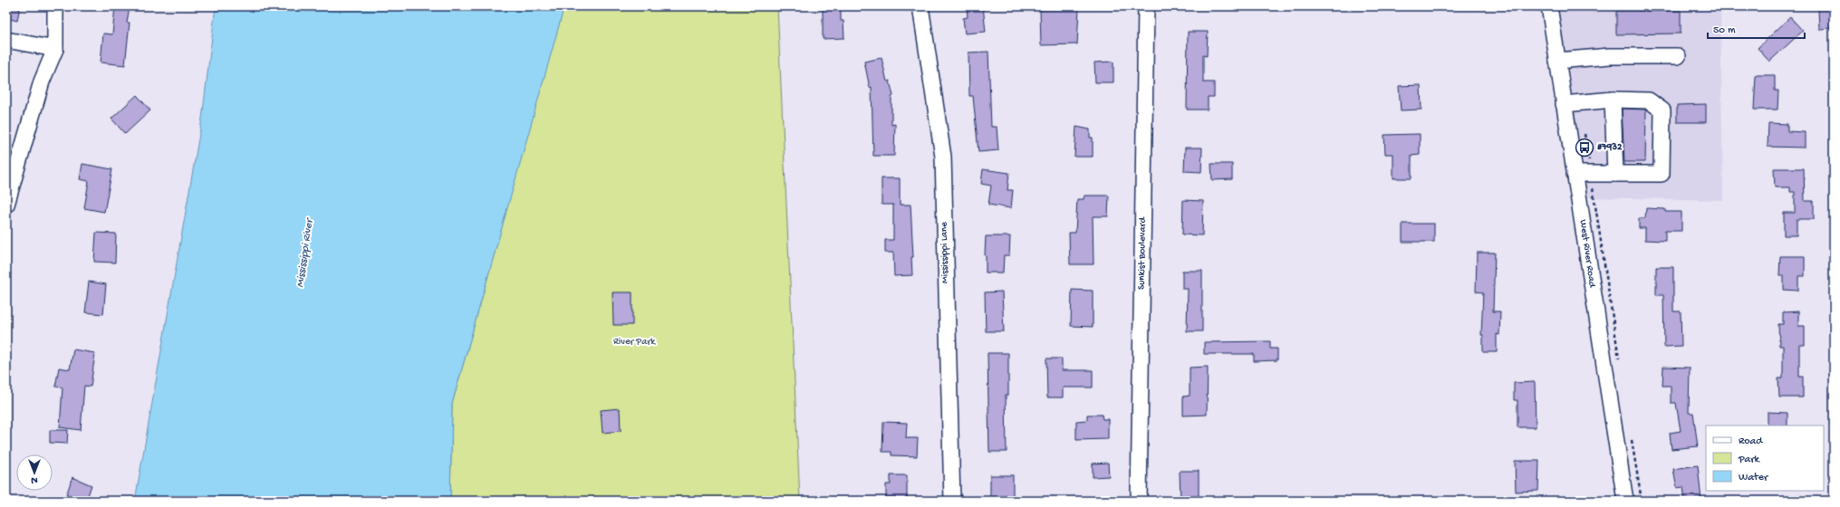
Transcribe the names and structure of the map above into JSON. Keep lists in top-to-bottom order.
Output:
{
  "streets": {
    "street": ["Mississippi Lane", "Sunkist Boulevard", "West River Road"]
  },
  "water": ["Mississippi River"],
  "parks": ["River Park"],
  "places": {
    "bus stop": ["#7932"]
  },
  "legend": ["Road", "Park", "Water"],
  "scale_bar": "50 m",
  "north": "bottom"
}
